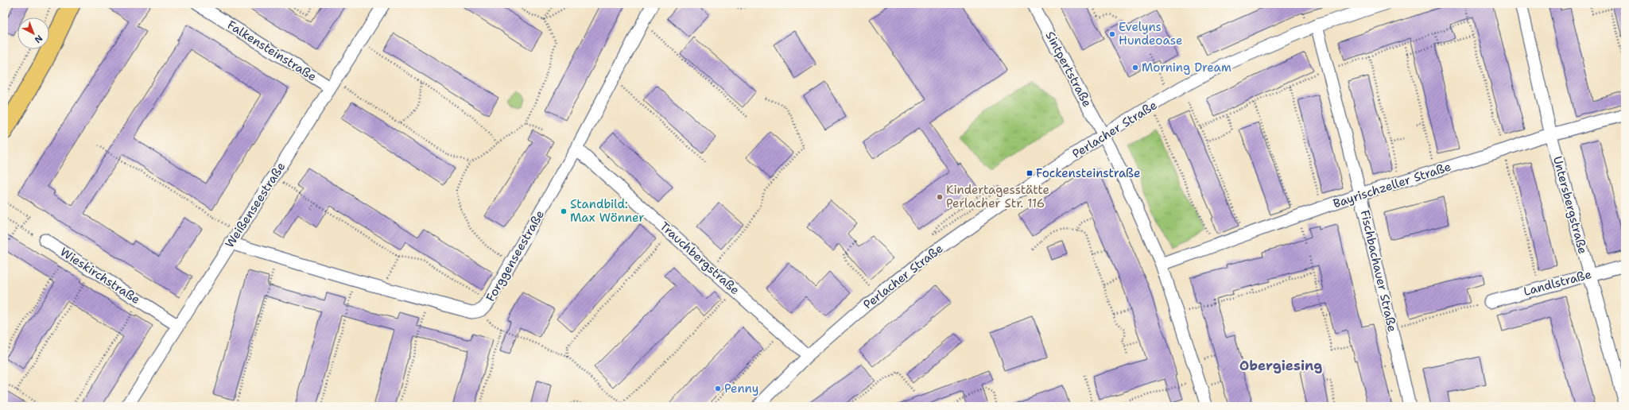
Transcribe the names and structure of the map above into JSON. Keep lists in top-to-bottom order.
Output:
{
  "streets": {
    "street": [
      "Falkensteinstraße",
      "Sintpertstraße",
      "Perlacher Straße",
      "Bayrischzeller Straße",
      "Weißenseestraße",
      "Untersbergstraße",
      "Forggenseestraße",
      "Trauchbergstraße",
      "Fischbachauer Straße",
      "Wieskirchstraße",
      "Landlstraße"
    ]
  },
  "crossings": [
    ["Falkensteinstraße", "Weißenseestraße"],
    ["Sintpertstraße", "Perlacher Straße"],
    ["Perlacher Straße", "Trauchbergstraße"],
    ["Perlacher Straße", "Fischbachauer Straße"],
    ["Bayrischzeller Straße", "Untersbergstraße"],
    ["Bayrischzeller Straße", "Fischbachauer Straße"],
    ["Weißenseestraße", "Forggenseestraße"],
    ["Weißenseestraße", "Wieskirchstraße"],
    ["Untersbergstraße", "Landlstraße"],
    ["Forggenseestraße", "Trauchbergstraße"]
  ],
  "districts": ["Obergiesing"],
  "places": {
    "other": [
      "Evelyns Hundeoase",
      "Morning Dream",
      "Kindertagesstätte Perlacher Str. 116",
      "Standbild: Max Wönner",
      "Penny"
    ],
    "transit": ["Fockensteinstraße"]
  },
  "north": "bottom right"
}
